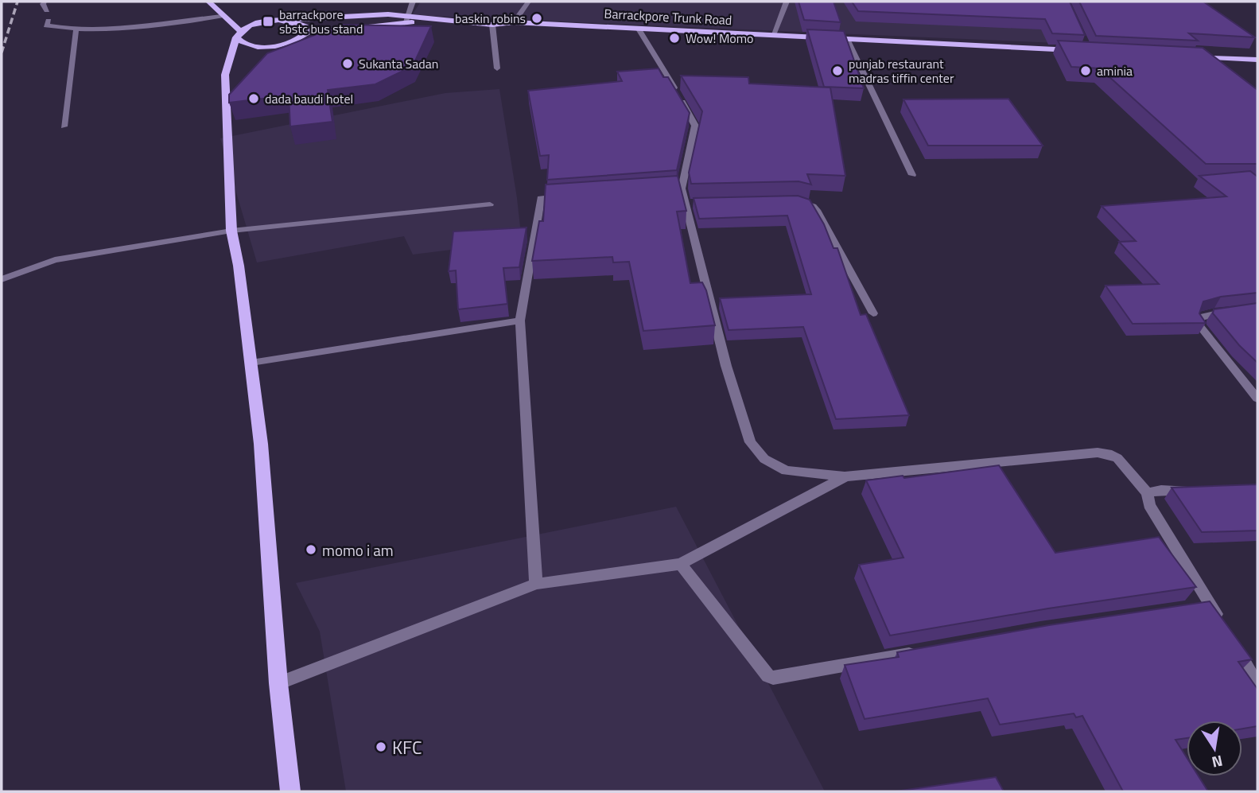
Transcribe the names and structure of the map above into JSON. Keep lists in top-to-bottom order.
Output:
{
  "streets": {
    "main road": ["Barrackpore Trunk Road"]
  },
  "places": {
    "other": [
      "baskin robins",
      "Wow! Momo",
      "Sukanta Sadan",
      "punjab restaurant madras tiffin center",
      "aminia",
      "dada baudi hotel",
      "momo i am",
      "KFC"
    ],
    "transit": ["barrackpore sbstc bus stand"]
  },
  "north": "bottom"
}
